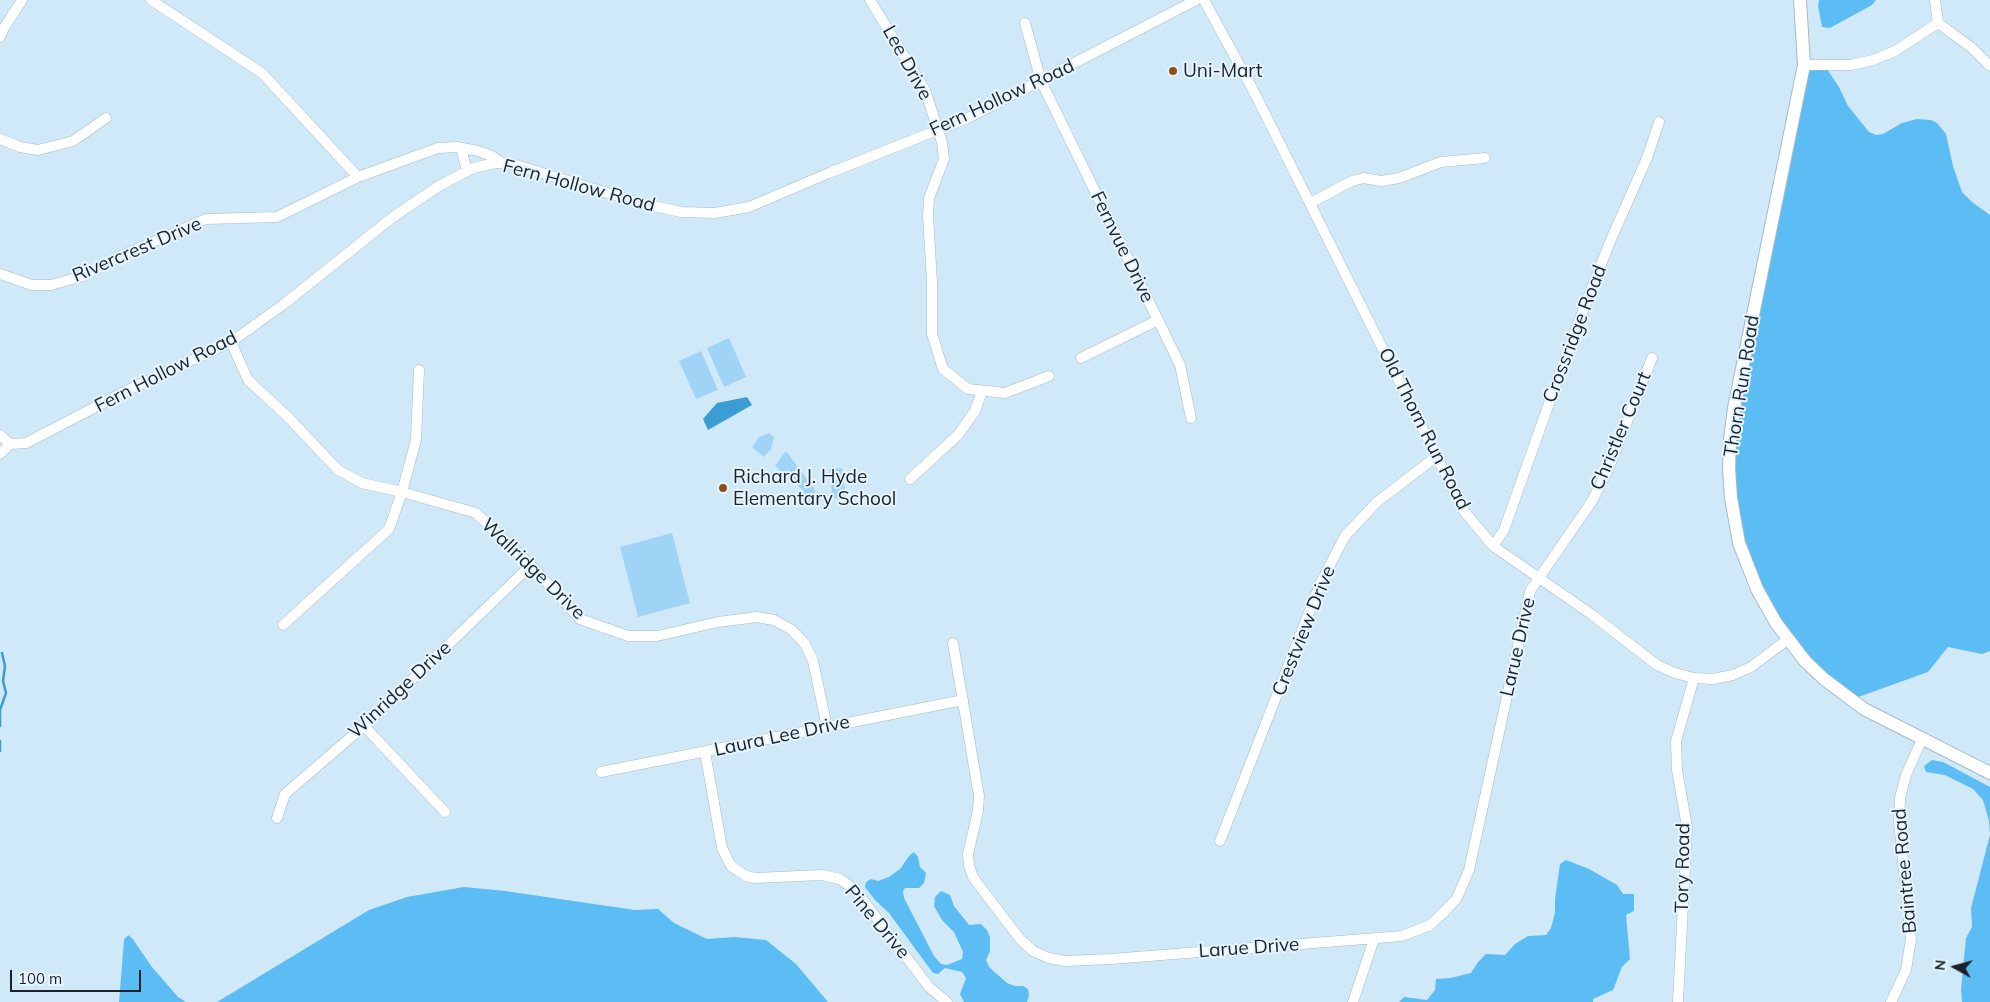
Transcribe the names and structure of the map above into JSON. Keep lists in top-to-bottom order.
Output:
{
  "streets": {
    "street": [
      "Lee Drive",
      "Fern Hollow Road",
      "Fernvue Drive",
      "Rivercrest Drive",
      "Crossridge Road",
      "Thorn Run Road",
      "Old Thorn Run Road",
      "Christler Court",
      "Wallridge Drive",
      "Crestview Drive",
      "Larue Drive",
      "Winridge Drive",
      "Laura Lee Drive",
      "Tory Road",
      "Baintree Road",
      "Pine Drive"
    ]
  },
  "crossings": [
    ["Lee Drive", "Fern Hollow Road"],
    ["Fern Hollow Road", "Fernvue Drive"],
    ["Fern Hollow Road", "Rivercrest Drive"],
    ["Fern Hollow Road", "Wallridge Drive"],
    ["Crossridge Road", "Old Thorn Run Road"],
    ["Thorn Run Road", "Old Thorn Run Road"],
    ["Thorn Run Road", "Baintree Road"],
    ["Old Thorn Run Road", "Christler Court"],
    ["Old Thorn Run Road", "Crestview Drive"],
    ["Old Thorn Run Road", "Larue Drive"],
    ["Old Thorn Run Road", "Tory Road"],
    ["Christler Court", "Larue Drive"],
    ["Wallridge Drive", "Winridge Drive"],
    ["Wallridge Drive", "Laura Lee Drive"],
    ["Larue Drive", "Laura Lee Drive"],
    ["Laura Lee Drive", "Pine Drive"]
  ],
  "places": ["Uni-Mart", "Richard J. Hyde Elementary School"],
  "scale_bar": "100 m",
  "north": "left"
}
